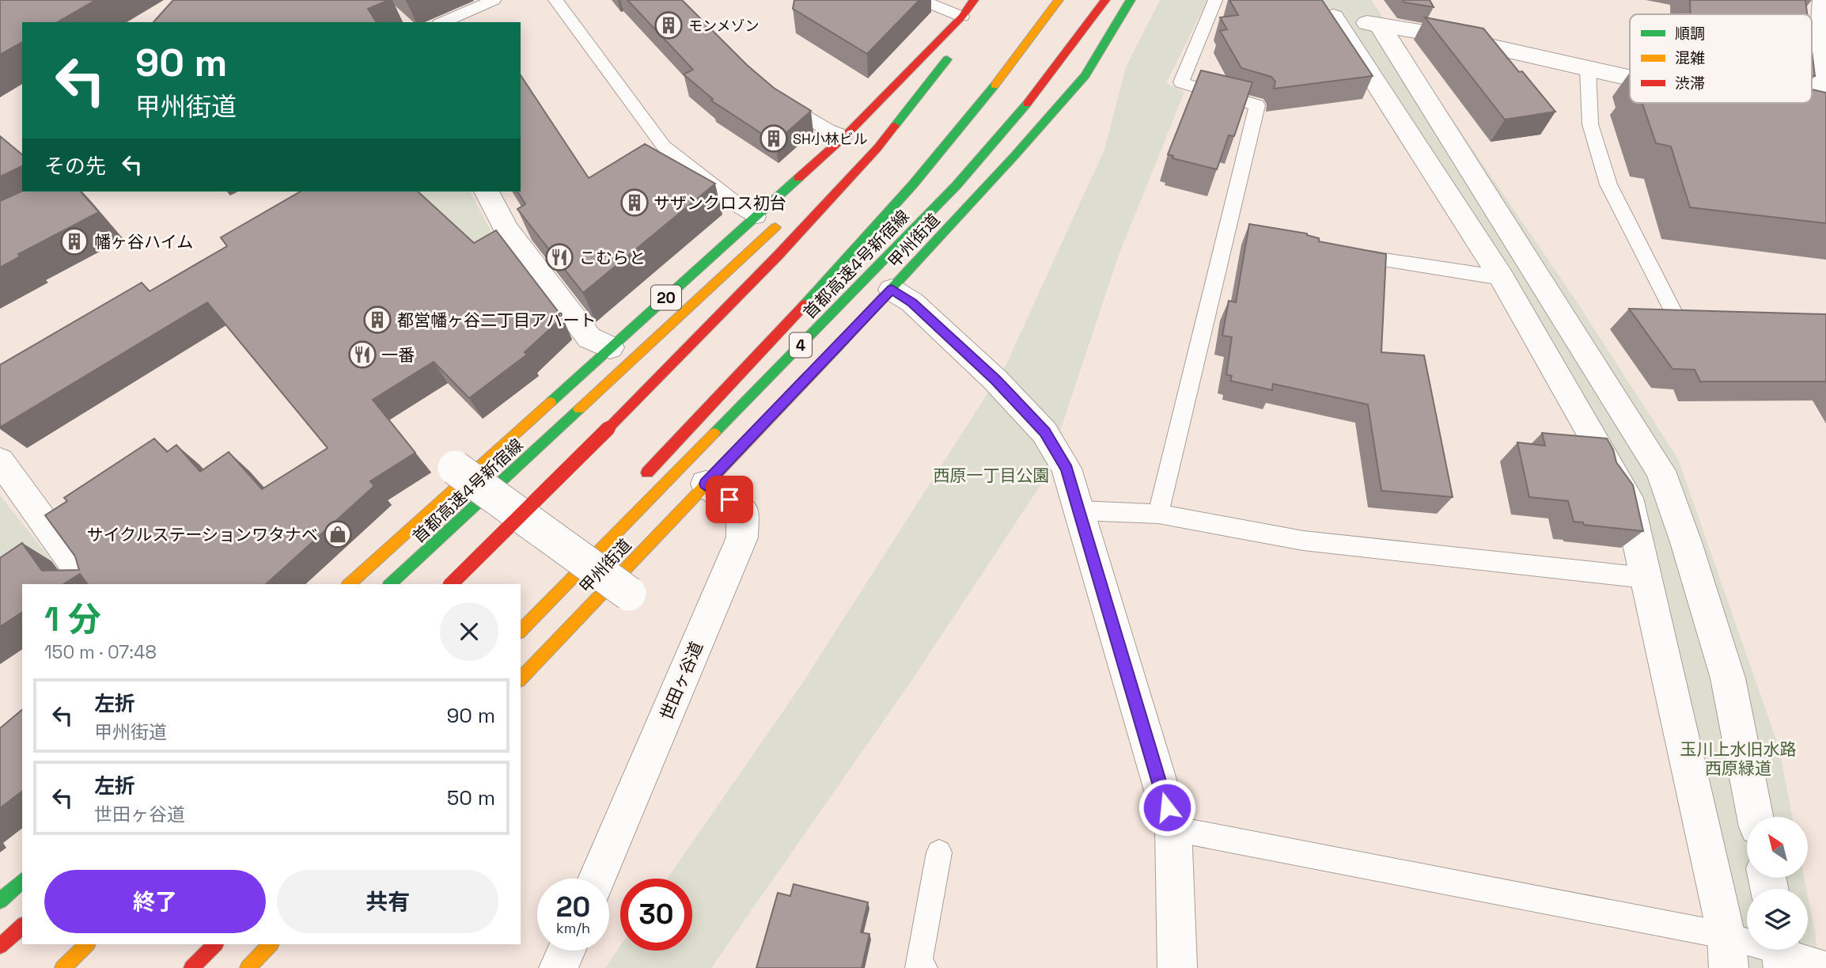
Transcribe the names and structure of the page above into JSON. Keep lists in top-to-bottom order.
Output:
{
  "streets": {
    "highway": [
      "甲州街道",
      "首都高速4号新宿線",
      "20",
      "4"
    ],
    "street": ["世田ヶ谷道"]
  },
  "crossings": [
    ["甲州街道", "世田ヶ谷道"]
  ],
  "parks": ["西原一丁目公園", "玉川上水旧水路 西原緑道"],
  "places": {
    "building": [
      "モンメゾン",
      "SH小林ビル",
      "サザンクロス初台",
      "幡ヶ谷ハイム",
      "都営幡ヶ谷二丁目アパート"
    ],
    "restaurant": ["こむらと", "一番"],
    "shop": ["サイクルステーションワタナベ"]
  },
  "legend": ["順調", "混雑", "渋滞"],
  "north": "top left",
  "page": {
    "turn": ["90 m", "甲州街道"],
    "then": "その先",
    "heading": ["1 分", "150 m · 07:48"],
    "list": [
      {
        "name": "左折",
        "note": "甲州街道",
        "value": "90 m"
      },
      {
        "name": "左折",
        "note": "世田ヶ谷道",
        "value": "50 m"
      }
    ],
    "buttons": ["終了", "共有"],
    "speed": "20 km/h",
    "limit": "30"
  }
}
